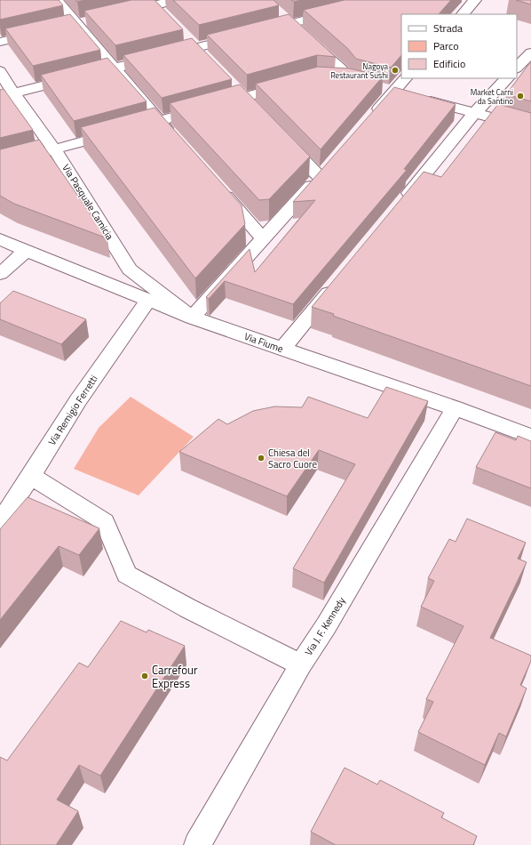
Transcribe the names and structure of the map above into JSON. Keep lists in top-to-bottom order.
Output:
{
  "streets": {
    "street": [
      "Via Pasquale Camicia",
      "Via Fiume",
      "Via Remigio Ferretti",
      "Via J. F. Kennedy"
    ]
  },
  "crossings": [
    ["Via Pasquale Camicia", "Via Fiume"],
    ["Via Fiume", "Via Remigio Ferretti"],
    ["Via Fiume", "Via J. F. Kennedy"]
  ],
  "places": [
    "Nagoya Restaurant Sushi",
    "Market Carni da Santino",
    "Chiesa del Sacro Cuore",
    "Carrefour Express"
  ],
  "legend": ["Strada", "Parco", "Edificio"]
}
